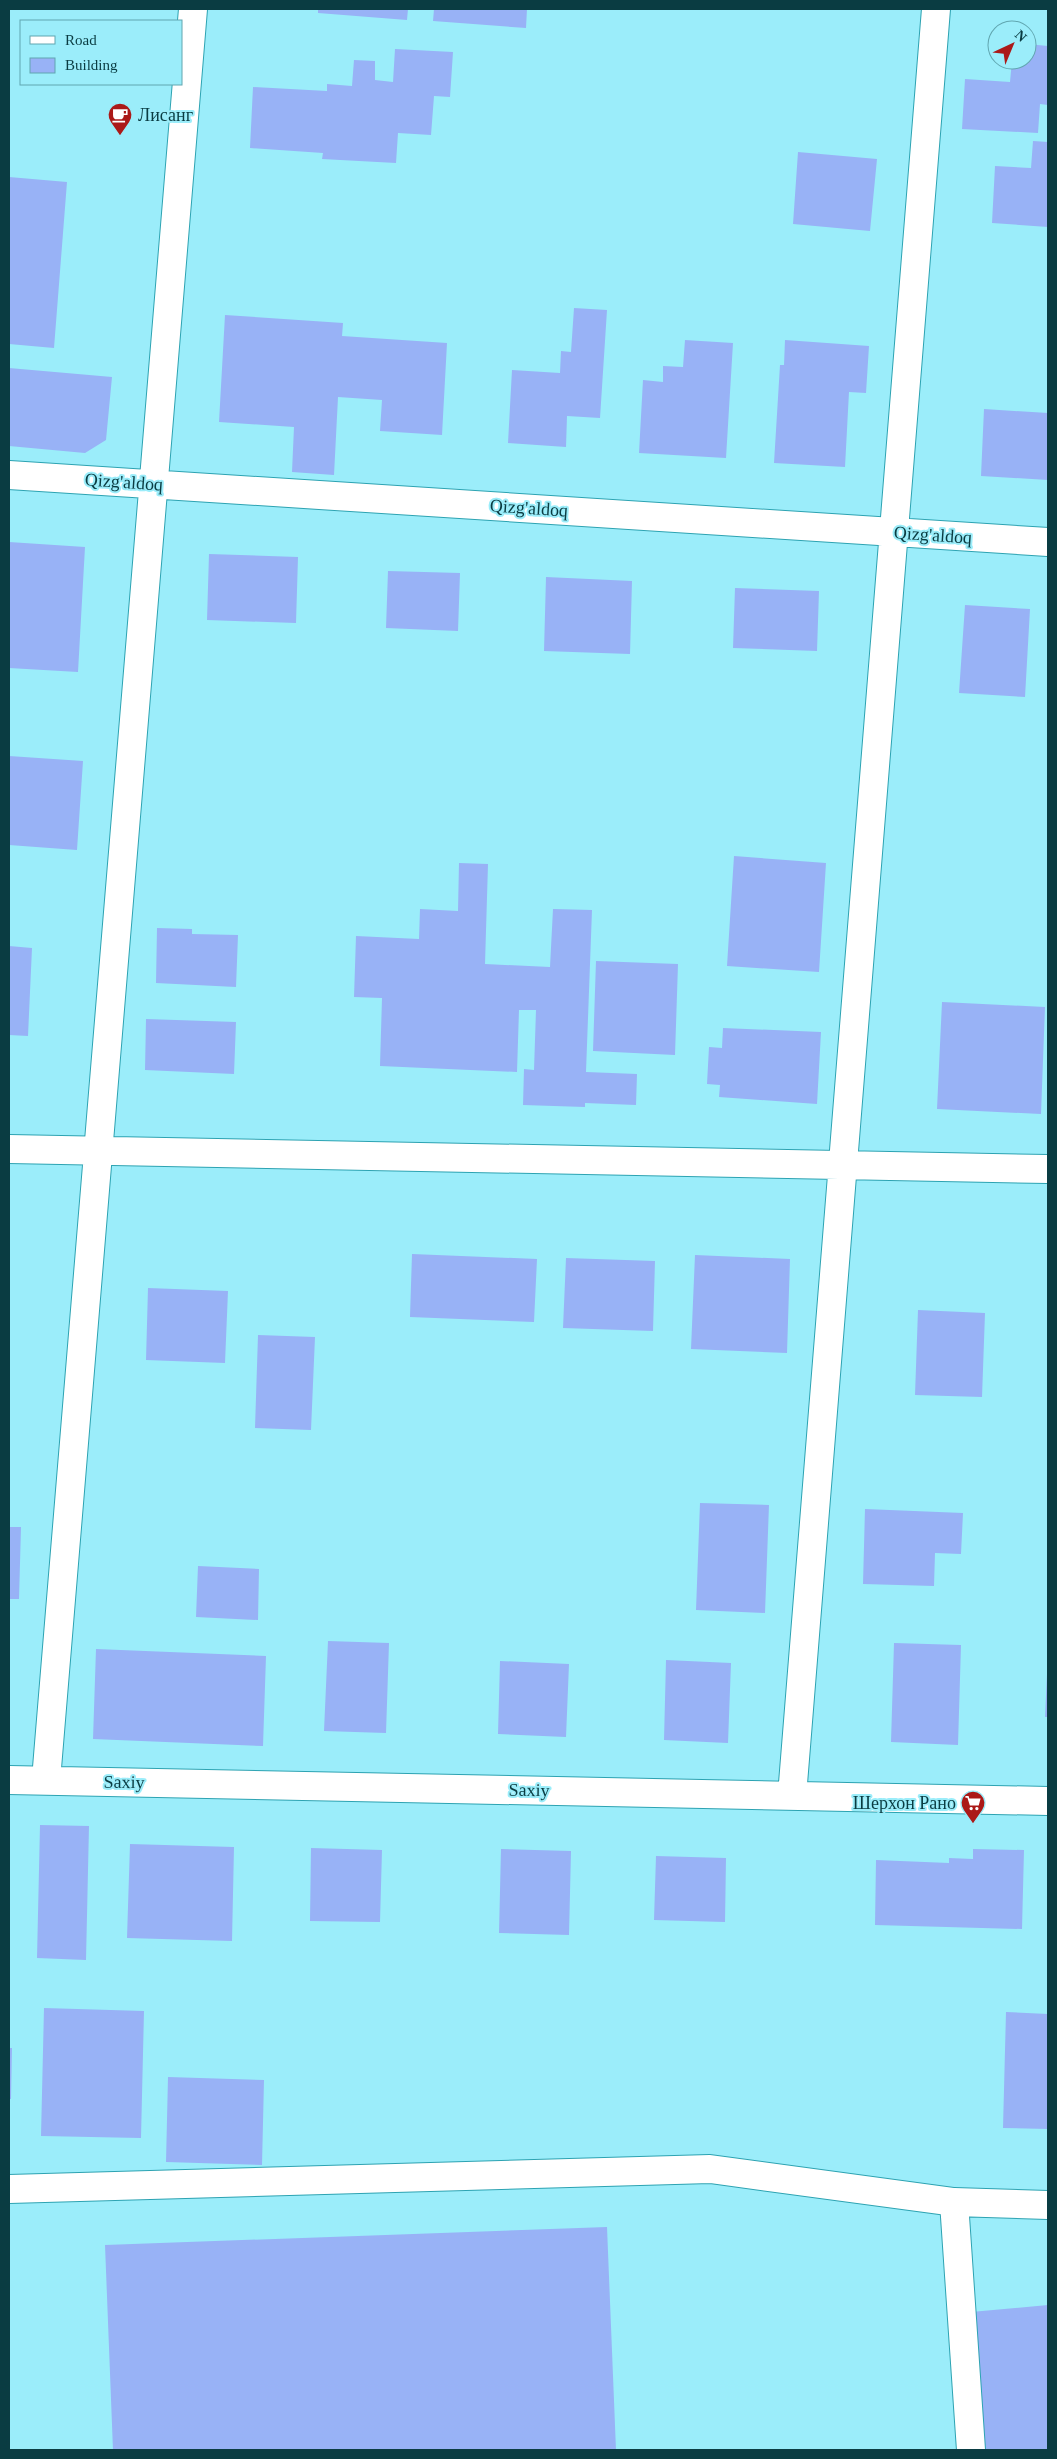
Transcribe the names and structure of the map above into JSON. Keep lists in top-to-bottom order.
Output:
{
  "streets": {
    "street": ["Qizg'aldoq", "Saxiy"]
  },
  "places": {
    "cafe": ["Лисанг"],
    "supermarket": ["Шерхон Рано"]
  },
  "legend": ["Road", "Building"],
  "north": "top right"
}
